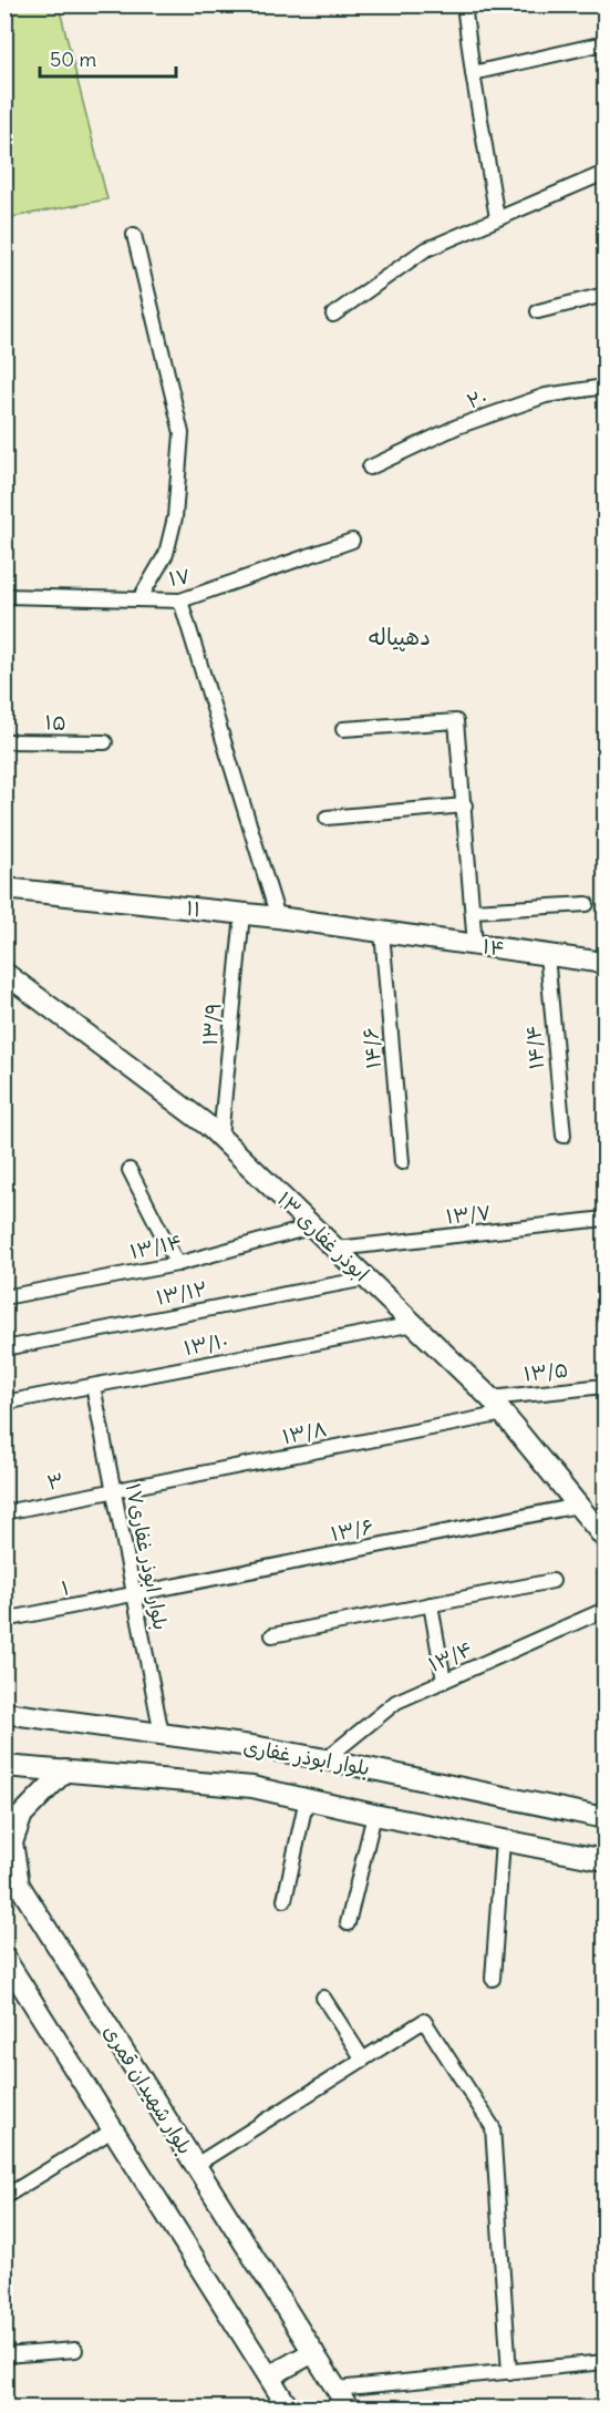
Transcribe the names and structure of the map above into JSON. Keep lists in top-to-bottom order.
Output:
{
  "streets": {
    "street": [
      "۲۰",
      "۱۷",
      "۱۵",
      "۱۱",
      "۱۴",
      "۱۳/۹",
      "۱۴/۴",
      "۱۴/۶",
      "۱۳/۷",
      "۱۳ ابوذر غفاری",
      "۱۳/۱۴",
      "۱۳/۱۲",
      "۱۳/۱۰",
      "۱۳/۵",
      "۱۳/۸",
      "۳",
      "۱۳/۶",
      "بلوار ابوذر غفاری۱۷",
      "۱",
      "۱۳/۴",
      "بلوار ابوذر غفاری",
      "بلوار شهیدان قمری"
    ]
  },
  "crossings": [
    ["۱۱", "۱۴"],
    ["۱۱", "۱۳/۹"],
    ["۱۱", "۱۴/۶"],
    ["۱۴", "۱۴/۴"],
    ["۱۴", "۱۴/۶"],
    ["۱۳/۹", "۱۳ ابوذر غفاری"],
    ["۱۳/۷", "۱۳ ابوذر غفاری"],
    ["۱۳ ابوذر غفاری", "۱۳/۱۴"],
    ["۱۳ ابوذر غفاری", "۱۳/۱۲"],
    ["۱۳ ابوذر غفاری", "۱۳/۱۰"],
    ["۱۳ ابوذر غفاری", "۱۳/۵"],
    ["۱۳ ابوذر غفاری", "۱۳/۸"],
    ["۱۳ ابوذر غفاری", "۱۳/۶"],
    ["۱۳/۱۰", "بلوار ابوذر غفاری۱۷"],
    ["۱۳/۸", "۳"],
    ["۱۳/۸", "بلوار ابوذر غفاری۱۷"],
    ["۳", "بلوار ابوذر غفاری۱۷"],
    ["۱۳/۶", "بلوار ابوذر غفاری۱۷"],
    ["۱۳/۶", "۱"],
    ["بلوار ابوذر غفاری۱۷", "۱"],
    ["بلوار ابوذر غفاری۱۷", "بلوار ابوذر غفاری"],
    ["۱۳/۴", "بلوار ابوذر غفاری"],
    ["بلوار ابوذر غفاری", "بلوار شهیدان قمری"]
  ],
  "districts": ["دهپیاله"],
  "scale_bar": "50 m"
}
